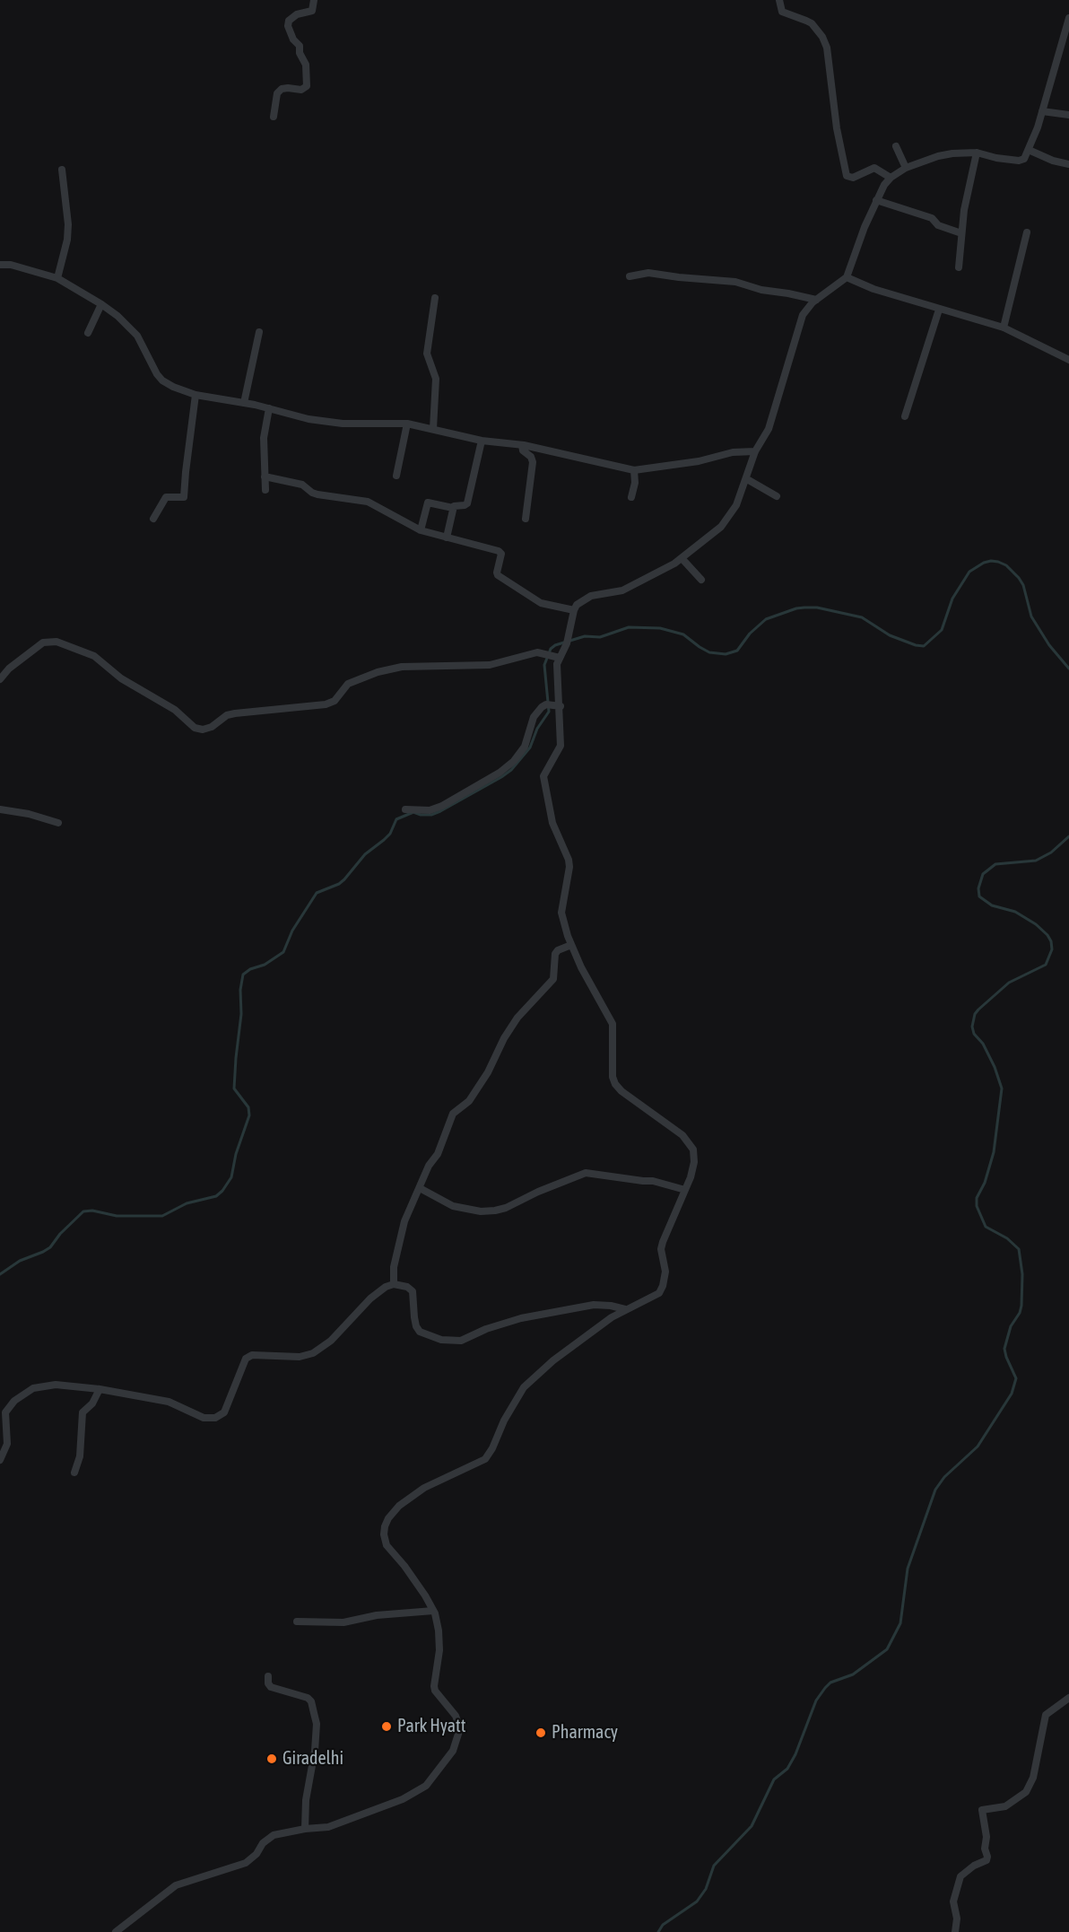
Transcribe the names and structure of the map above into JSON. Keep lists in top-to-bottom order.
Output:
{
  "places": ["Park Hyatt", "Pharmacy", "Giradelhi"]
}
